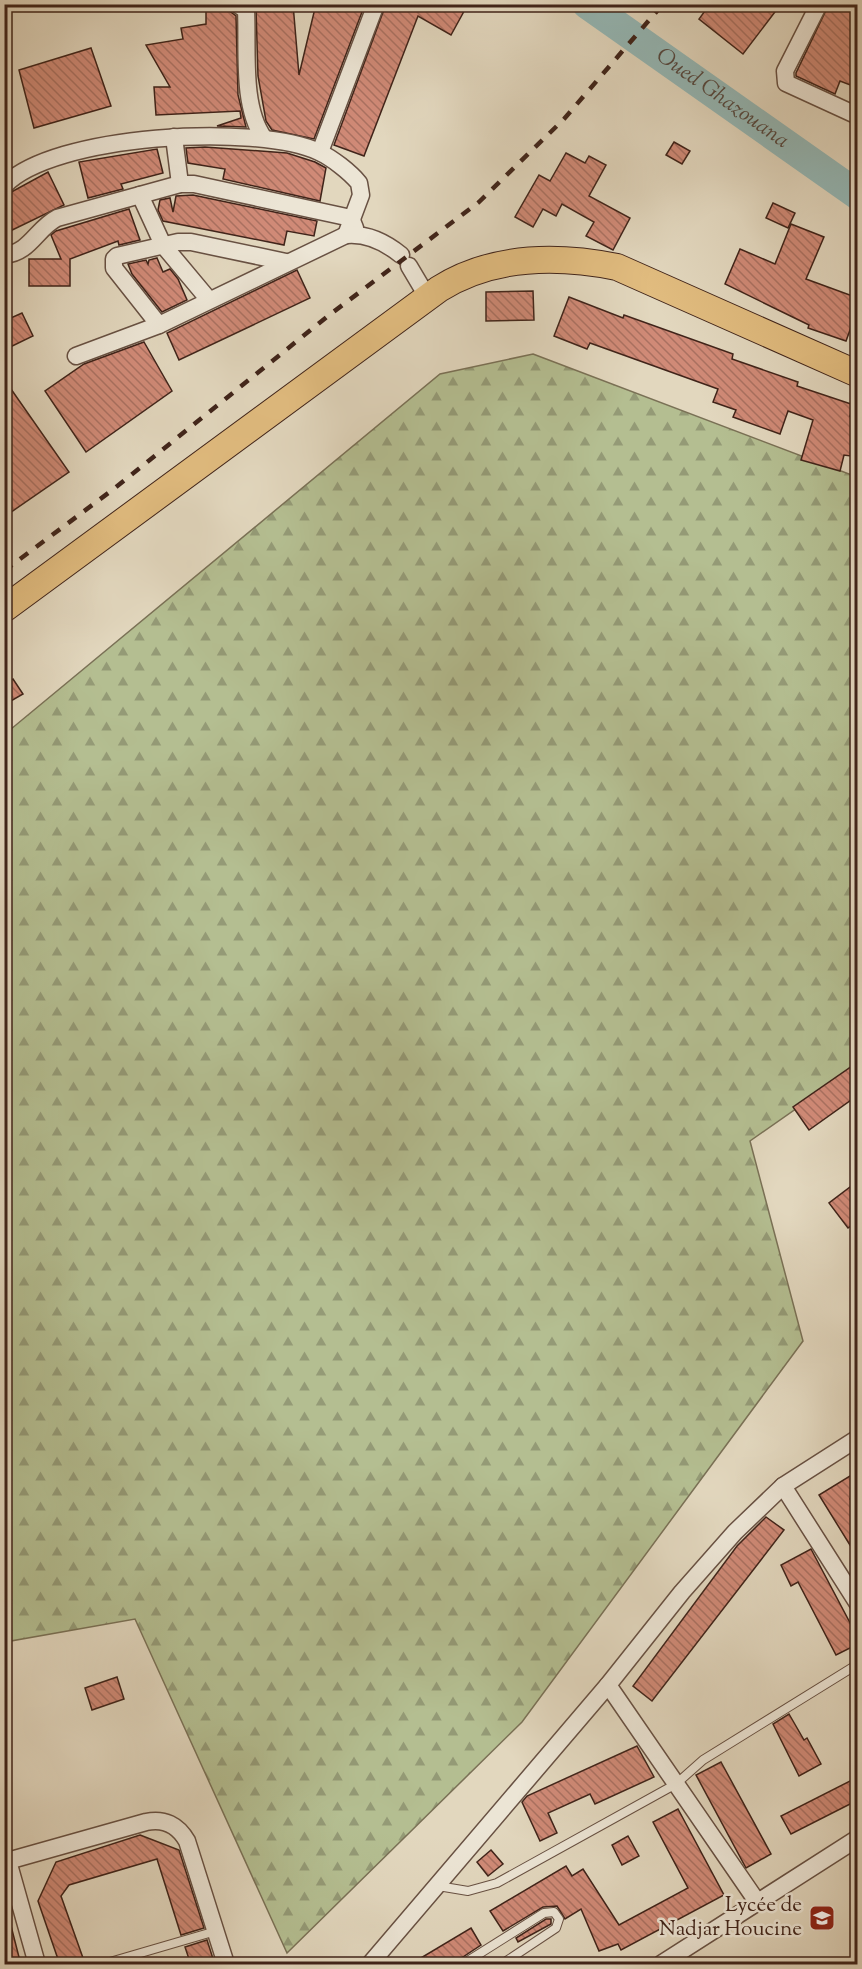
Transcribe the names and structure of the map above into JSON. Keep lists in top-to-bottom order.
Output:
{
  "water": ["Oued Ghazouana"],
  "places": {
    "school or university": ["Lycée de Nadjar Houcine"]
  }
}
